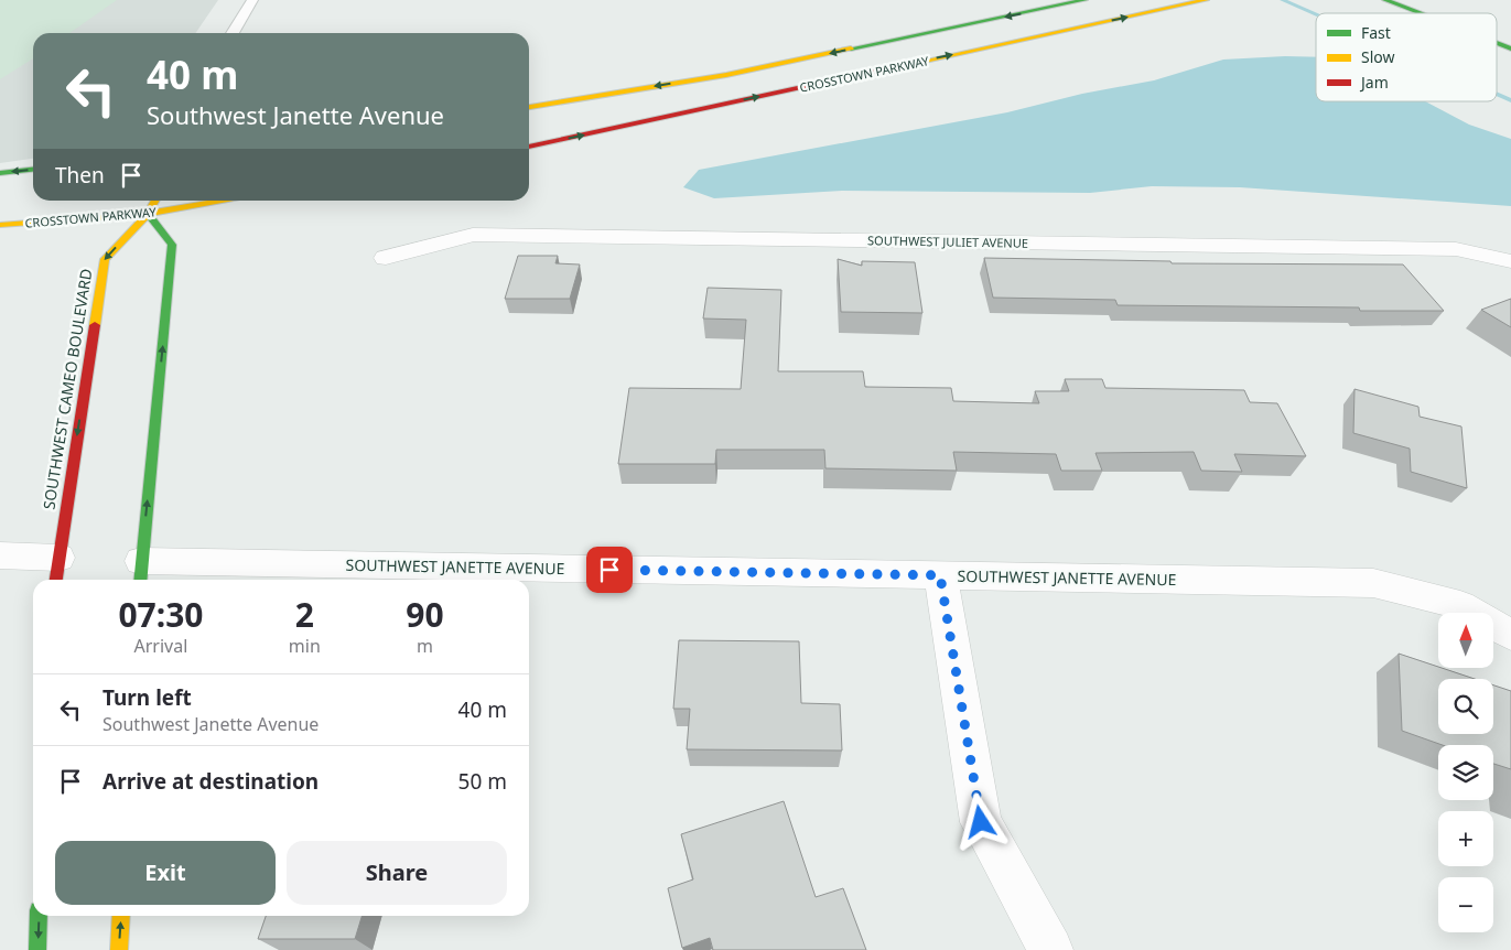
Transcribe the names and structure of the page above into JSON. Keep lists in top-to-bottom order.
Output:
{
  "streets": {
    "main road": ["CROSSTOWN PARKWAY", "SOUTHWEST CAMEO BOULEVARD"],
    "street": ["SOUTHWEST JULIET AVENUE", "SOUTHWEST JANETTE AVENUE"]
  },
  "crossings": [
    ["CROSSTOWN PARKWAY", "SOUTHWEST CAMEO BOULEVARD"]
  ],
  "legend": ["Fast", "Slow", "Jam"],
  "north": "top",
  "page": {
    "turn": ["40 m", "Southwest Janette Avenue"],
    "then": "Then",
    "eta": [
      "07:30",
      "Arrival",
      "2",
      "min",
      "90",
      "m"
    ],
    "map_buttons": ["+", "−"],
    "list": [
      {
        "name": "Turn left",
        "note": "Southwest Janette Avenue",
        "value": "40 m"
      },
      {
        "name": "Arrive at destination",
        "value": "50 m"
      }
    ],
    "buttons": ["Exit", "Share"]
  }
}
